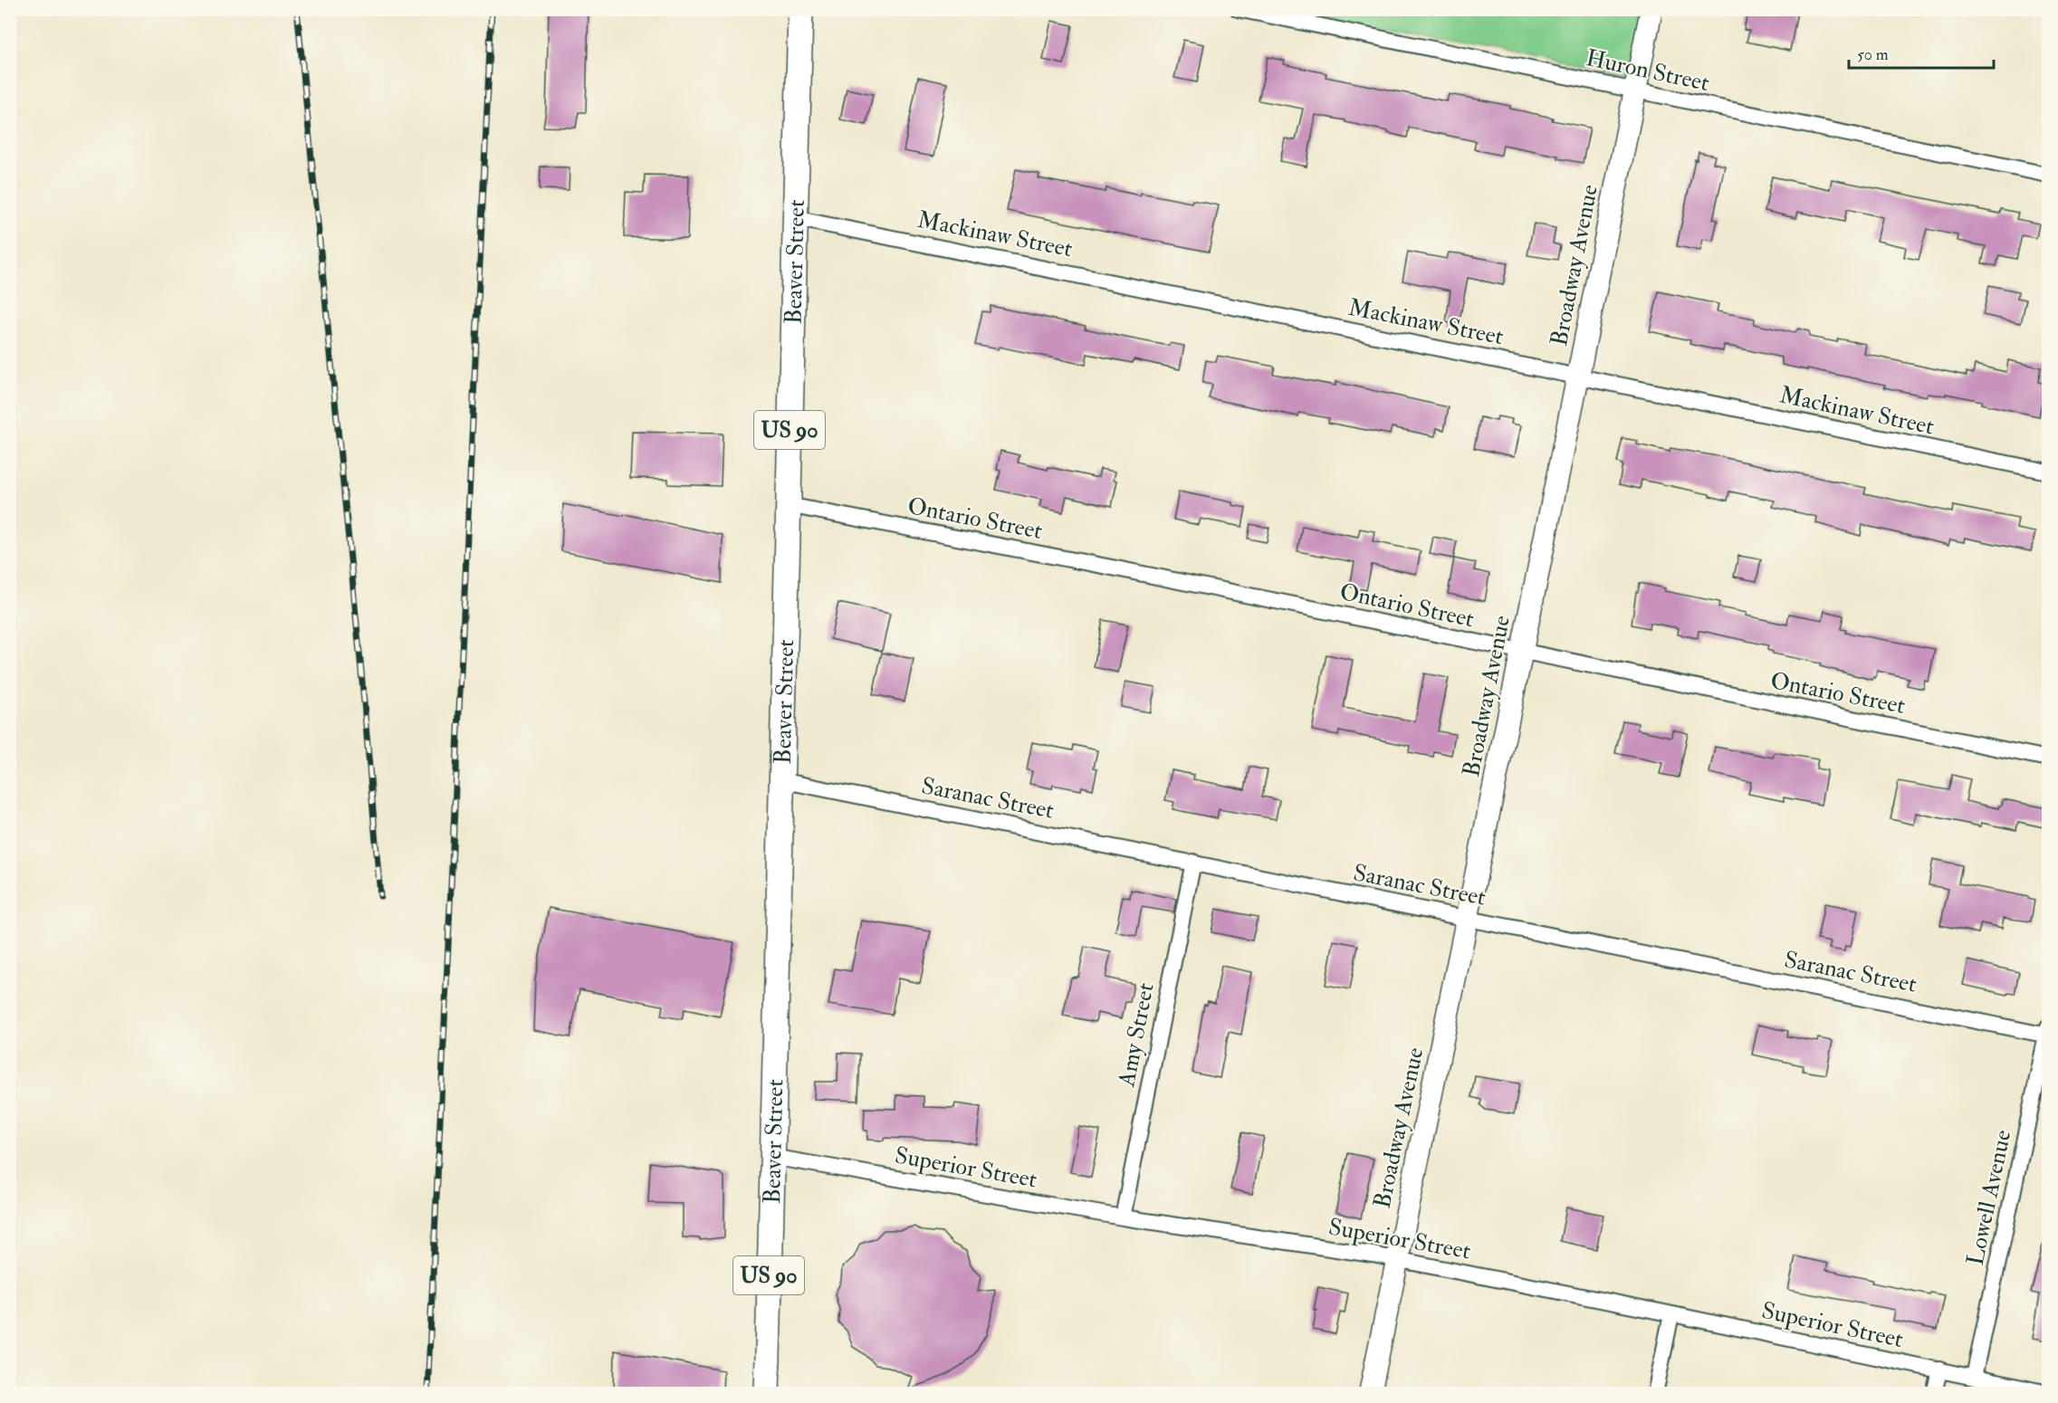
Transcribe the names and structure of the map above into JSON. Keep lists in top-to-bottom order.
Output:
{
  "streets": {
    "main road": ["Beaver Street", "US 90"],
    "street": [
      "Huron Street",
      "Mackinaw Street",
      "Broadway Avenue",
      "Ontario Street",
      "Saranac Street",
      "Amy Street",
      "Superior Street",
      "Lowell Avenue"
    ]
  },
  "crossings": [
    ["Huron Street", "Broadway Avenue"],
    ["Mackinaw Street", "Beaver Street"],
    ["Mackinaw Street", "Broadway Avenue"],
    ["Beaver Street", "Ontario Street"],
    ["Beaver Street", "Saranac Street"],
    ["Beaver Street", "Superior Street"],
    ["Broadway Avenue", "Ontario Street"],
    ["Broadway Avenue", "Saranac Street"],
    ["Broadway Avenue", "Superior Street"],
    ["Saranac Street", "Amy Street"],
    ["Saranac Street", "Lowell Avenue"],
    ["Amy Street", "Superior Street"],
    ["Superior Street", "Lowell Avenue"]
  ],
  "scale_bar": "50 m"
}
